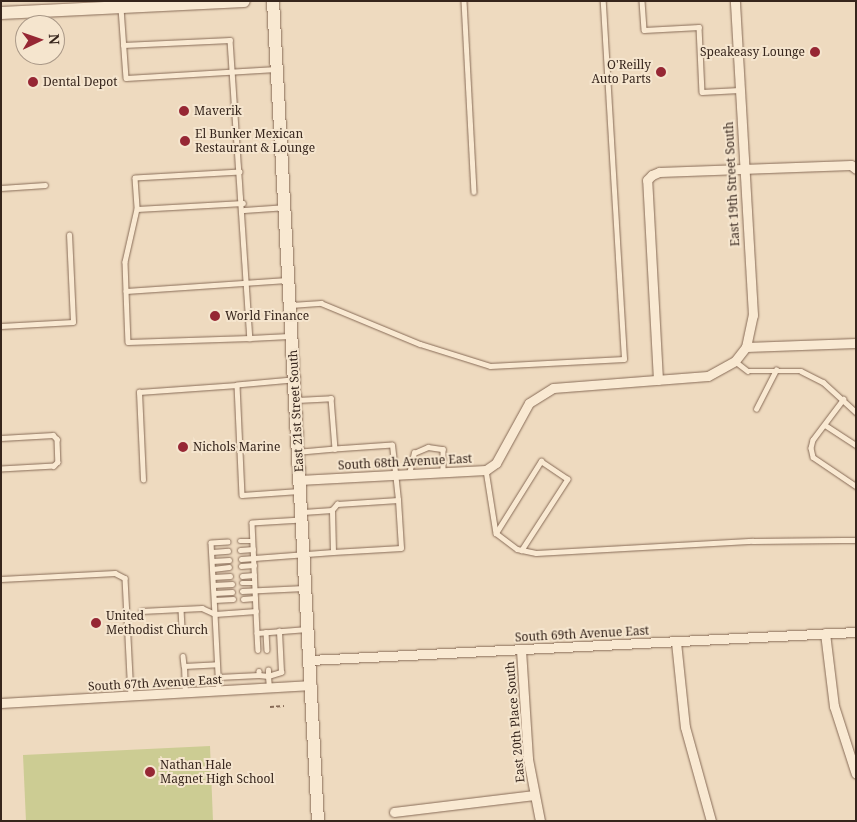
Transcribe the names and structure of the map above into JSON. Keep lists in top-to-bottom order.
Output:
{
  "streets": {
    "main road": ["East 21st Street South"],
    "street": [
      "East 19th Street South",
      "South 68th Avenue East",
      "South 69th Avenue East",
      "South 67th Avenue East",
      "East 20th Place South"
    ]
  },
  "crossings": [
    ["East 19th Street South", "South 68th Avenue East"],
    ["East 21st Street South", "South 68th Avenue East"],
    ["East 21st Street South", "South 69th Avenue East"],
    ["East 21st Street South", "South 67th Avenue East"],
    ["South 69th Avenue East", "East 20th Place South"]
  ],
  "places": [
    "Speakeasy Lounge",
    "O'Reilly Auto Parts",
    "Dental Depot",
    "Maverik",
    "El Bunker Mexican Restaurant & Lounge",
    "World Finance",
    "Nichols Marine",
    "United Methodist Church",
    "Nathan Hale Magnet High School"
  ],
  "north": "right"
}
